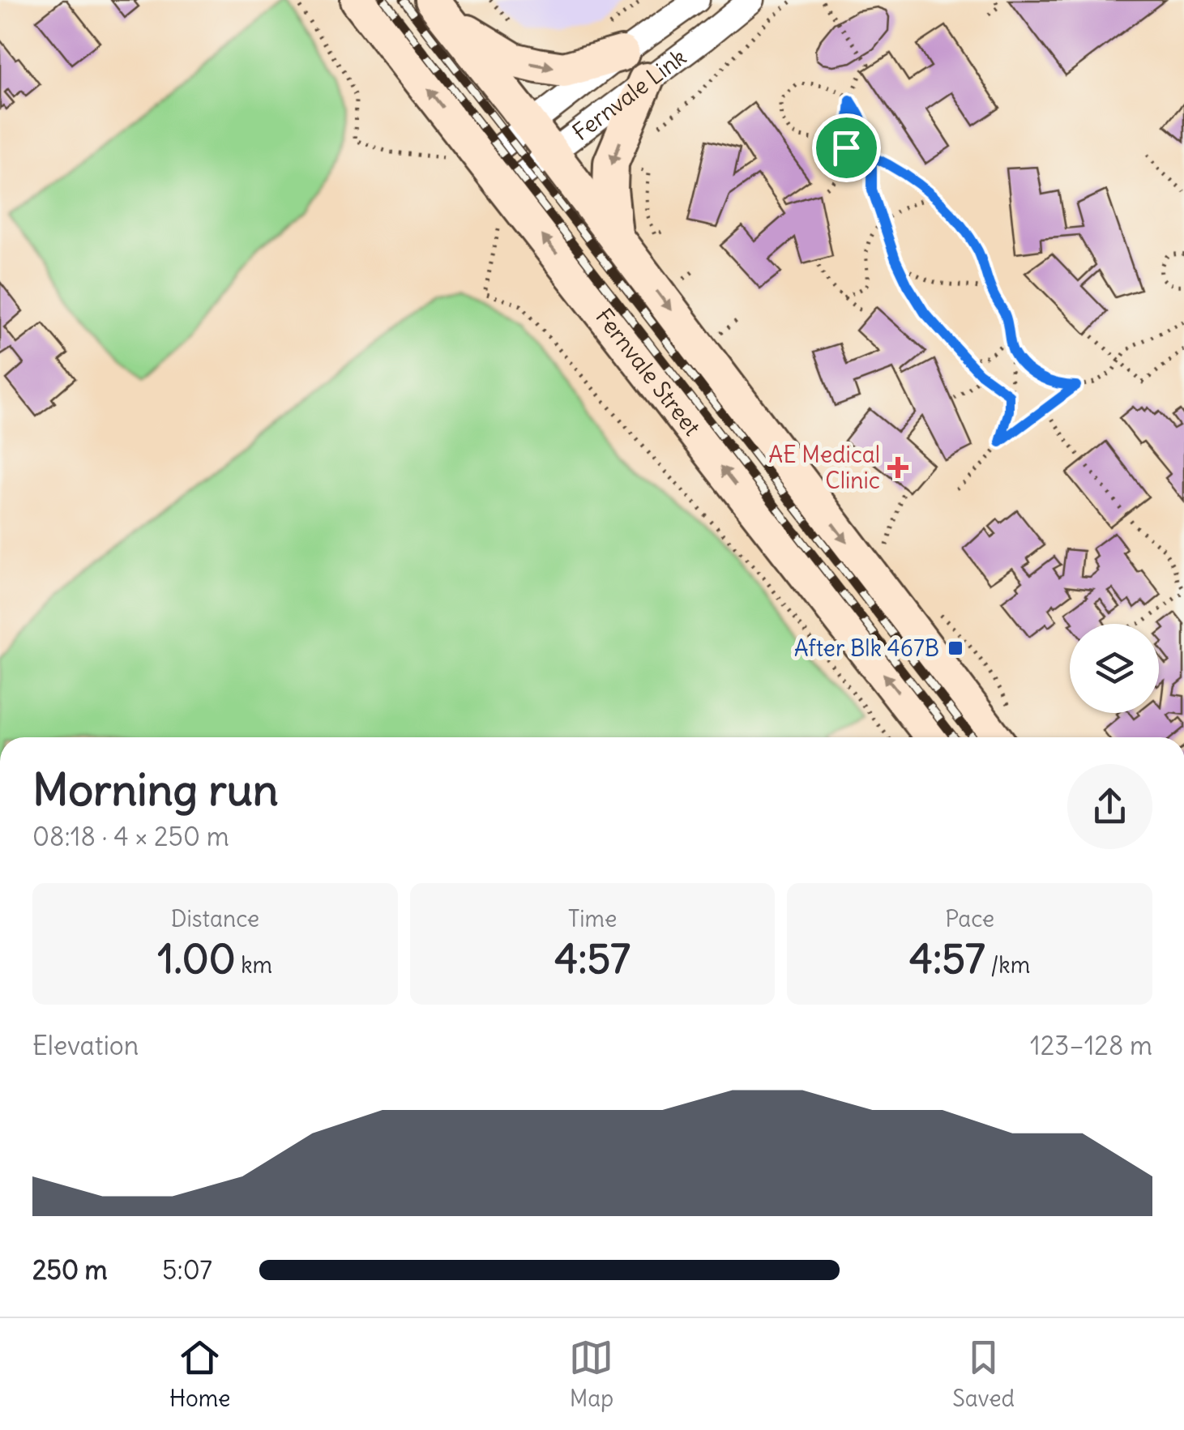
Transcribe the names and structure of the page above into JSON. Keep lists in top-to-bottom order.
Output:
{
  "streets": {
    "street": ["Fernvale Link", "Fernvale Street"]
  },
  "crossings": [
    ["Fernvale Link", "Fernvale Street"]
  ],
  "places": {
    "health": ["AE Medical Clinic"],
    "transit": ["After Blk 467B"]
  },
  "page": {
    "heading": ["Morning run", "08:18 · 4 × 250 m"],
    "stats": [
      ["Distance", "1.00 km"],
      ["Time", "4:57"],
      ["Pace", "4:57 /km"]
    ],
    "chart": ["Elevation", "123–128 m"],
    "list": [
      {
        "name": "250 m",
        "note": "5:07"
      }
    ],
    "tabs": ["Home", "Map", "Saved"]
  }
}
